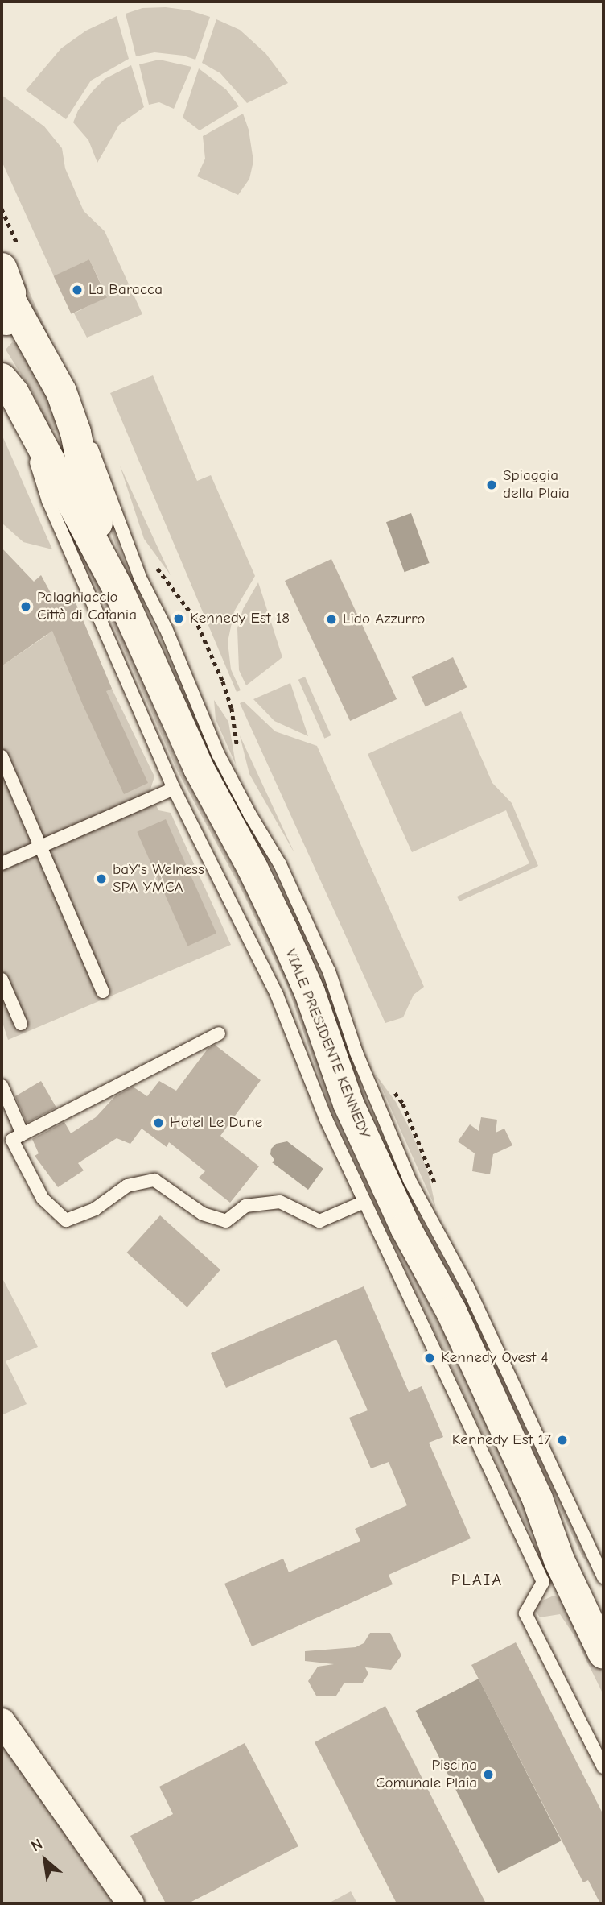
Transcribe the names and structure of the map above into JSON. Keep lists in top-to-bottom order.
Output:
{
  "streets": {
    "main road": ["VIALE PRESIDENTE KENNEDY"]
  },
  "districts": ["PLAIA"],
  "places": [
    "La Baracca",
    "Spiaggia della Plaia",
    "Palaghiaccio Città di Catania",
    "Kennedy Est 18",
    "Lido Azzurro",
    "baY's Welness SPA YMCA",
    "Hotel Le Dune",
    "Kennedy Ovest 4",
    "Kennedy Est 17",
    "Piscina Comunale Plaia"
  ],
  "north": "top left"
}
